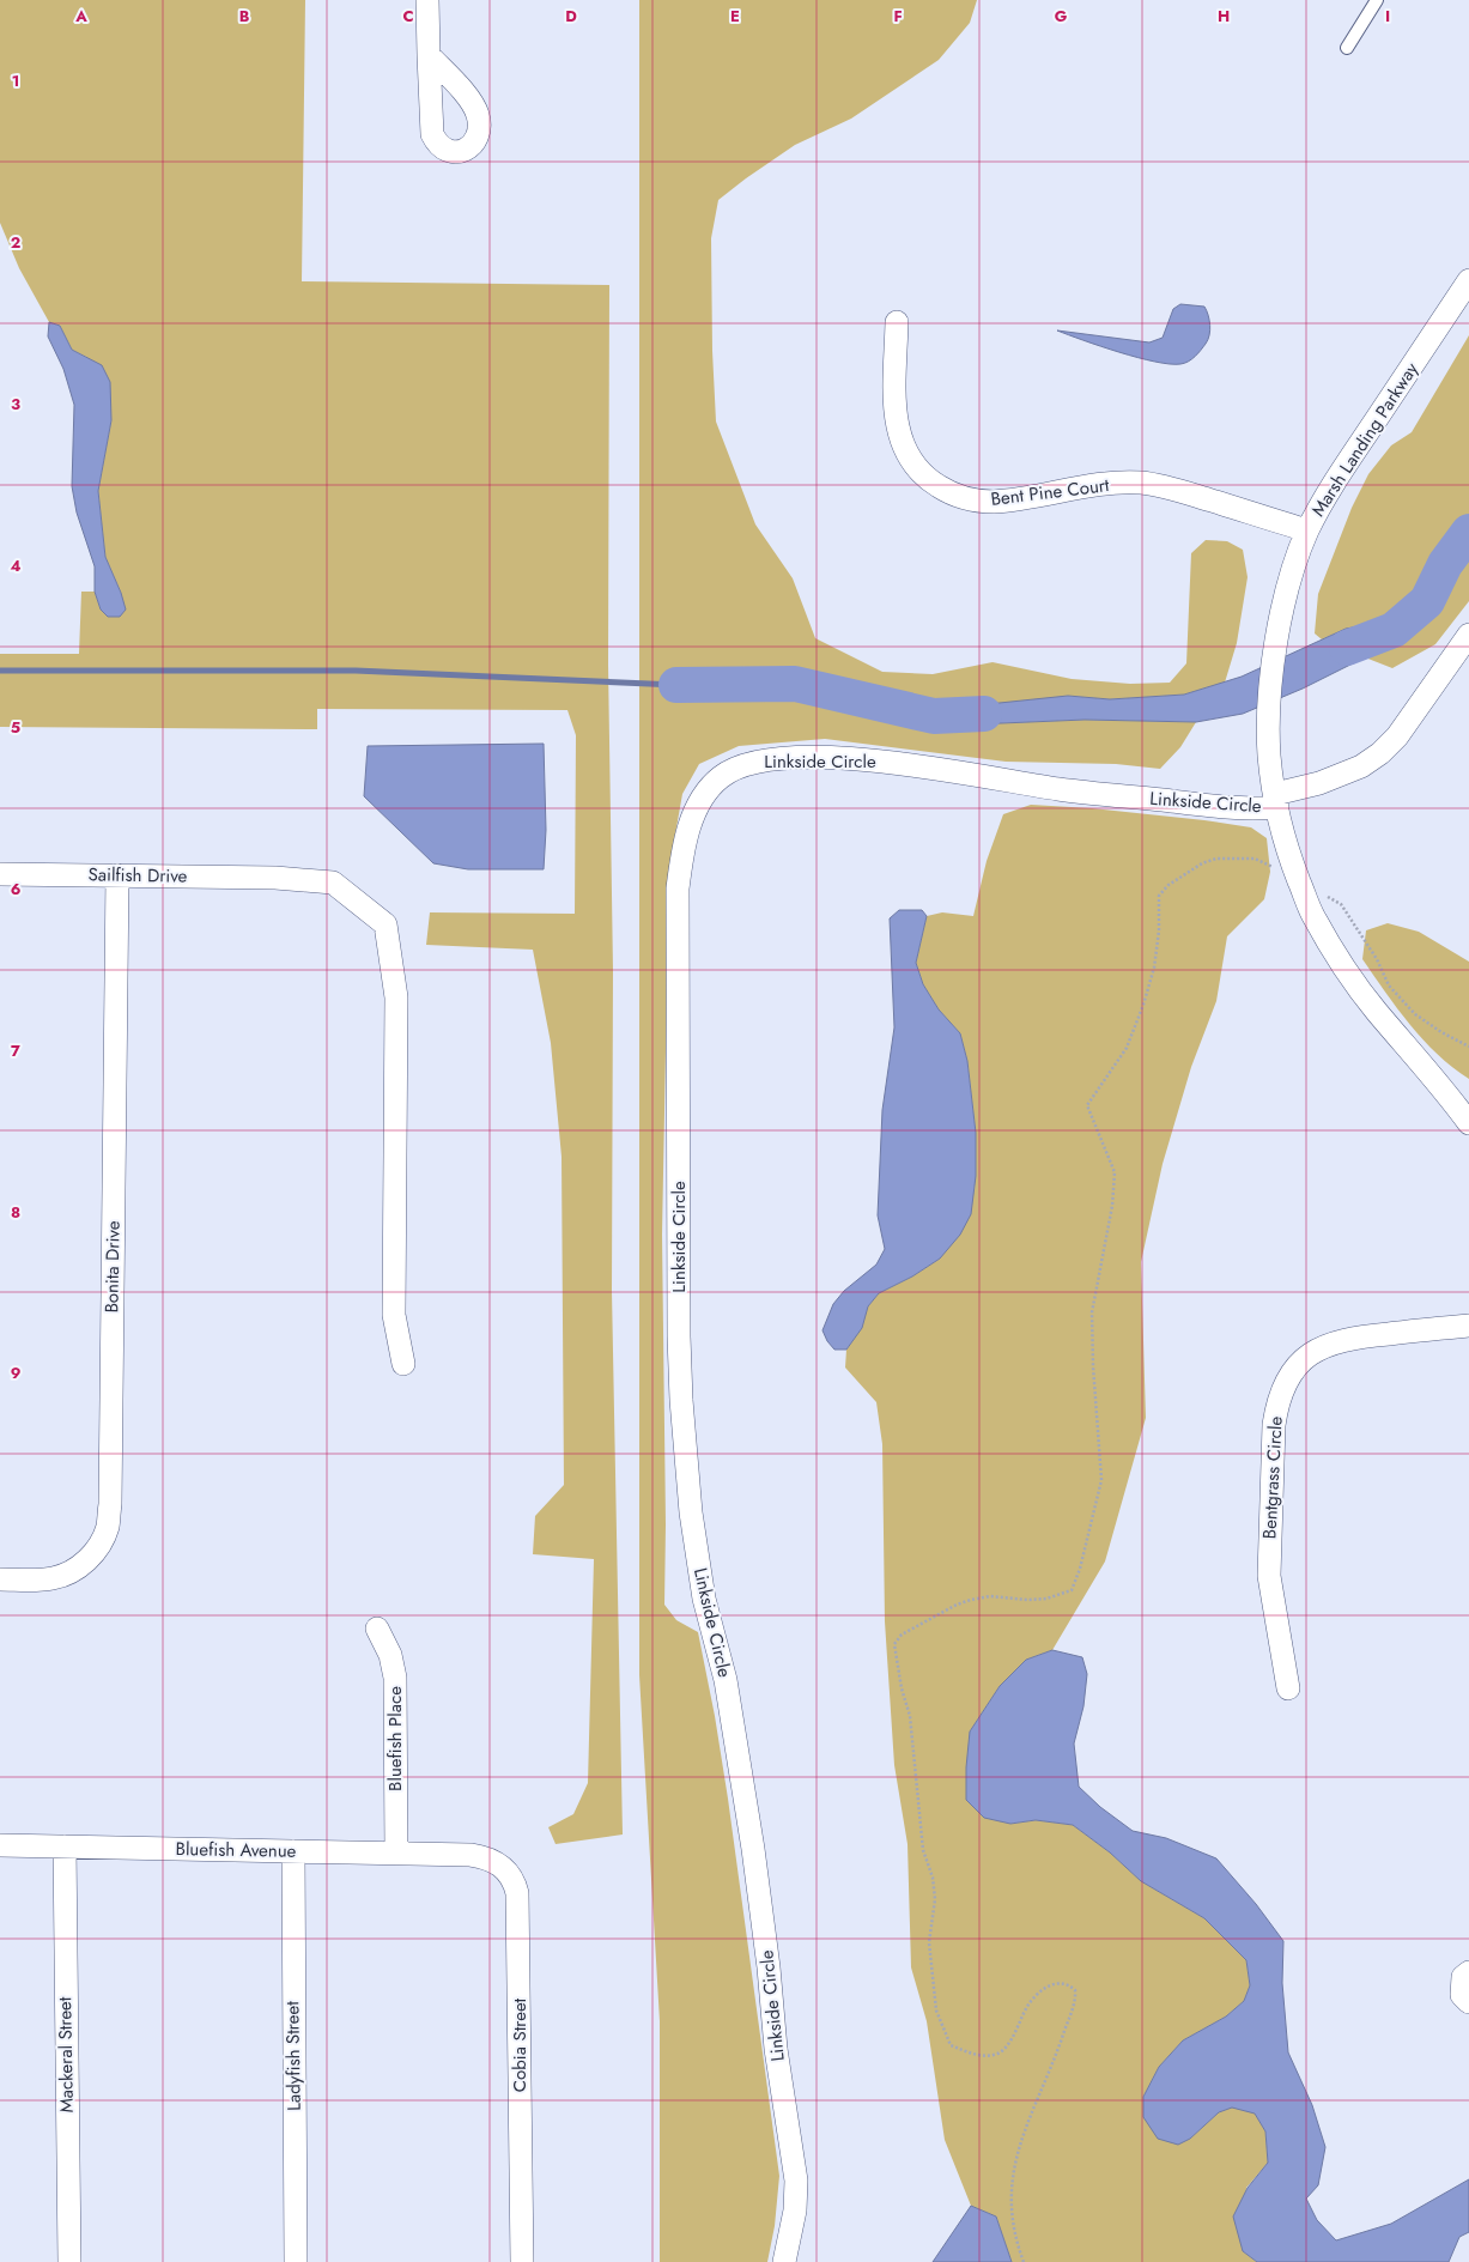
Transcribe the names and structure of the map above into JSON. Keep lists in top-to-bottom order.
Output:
{
  "streets": {
    "street": [
      "Marsh Landing Parkway",
      "Bent Pine Court",
      "Linkside Circle",
      "Sailfish Drive",
      "Bonita Drive",
      "Bentgrass Circle",
      "Bluefish Place",
      "Bluefish Avenue",
      "Cobia Street",
      "Mackeral Street",
      "Ladyfish Street"
    ]
  },
  "crossings": [
    ["Marsh Landing Parkway", "Bent Pine Court"],
    ["Marsh Landing Parkway", "Linkside Circle"],
    ["Sailfish Drive", "Bonita Drive"],
    ["Bluefish Place", "Bluefish Avenue"],
    ["Bluefish Avenue", "Cobia Street"],
    ["Bluefish Avenue", "Mackeral Street"],
    ["Bluefish Avenue", "Ladyfish Street"]
  ],
  "grid": {
    "columns": [
      "A",
      "B",
      "C",
      "D",
      "E",
      "F",
      "G",
      "H",
      "I"
    ],
    "rows": [
      "1",
      "2",
      "3",
      "4",
      "5",
      "6",
      "7",
      "8",
      "9"
    ]
  }
}
